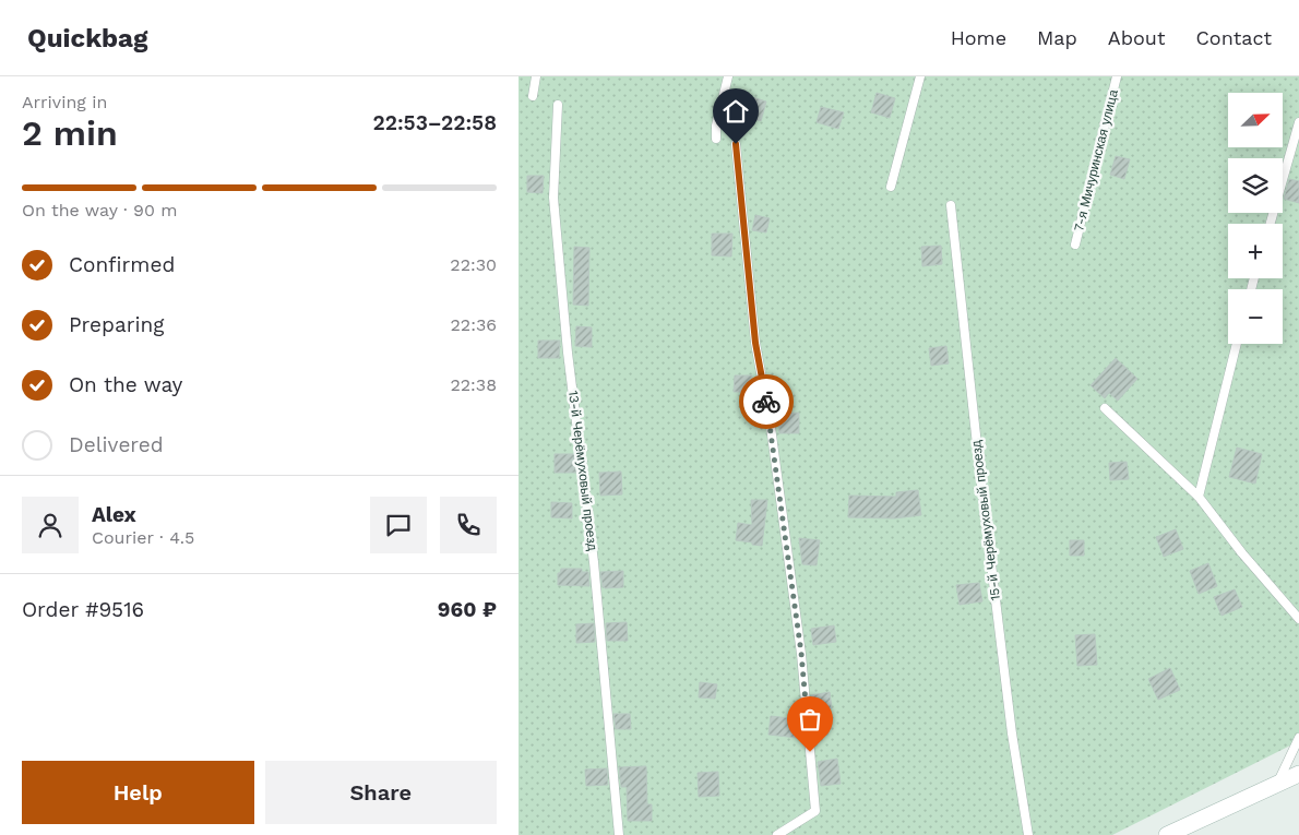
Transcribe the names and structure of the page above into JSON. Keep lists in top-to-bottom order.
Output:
{
  "streets": {
    "lane": ["7-я Мичуринская улица", "13-й Черёмуховый проезд", "15-й Черёмуховый проезд"]
  },
  "north": "top right",
  "page": {
    "header": "Quickbag",
    "nav": [
      "Home",
      "Map",
      "About",
      "Contact"
    ],
    "heading": ["2 min", "Arriving in", "22:53–22:58"],
    "panel": [
      "Alex",
      "Courier · 4.5",
      "Order #9516",
      "960 ₽"
    ],
    "map_buttons": ["+", "−"],
    "bar": "On the way · 90 m",
    "list": [
      ["Confirmed", "22:30"],
      ["Preparing", "22:36"],
      ["On the way", "22:38"],
      "Delivered"
    ],
    "buttons": ["Help", "Share"]
  }
}
